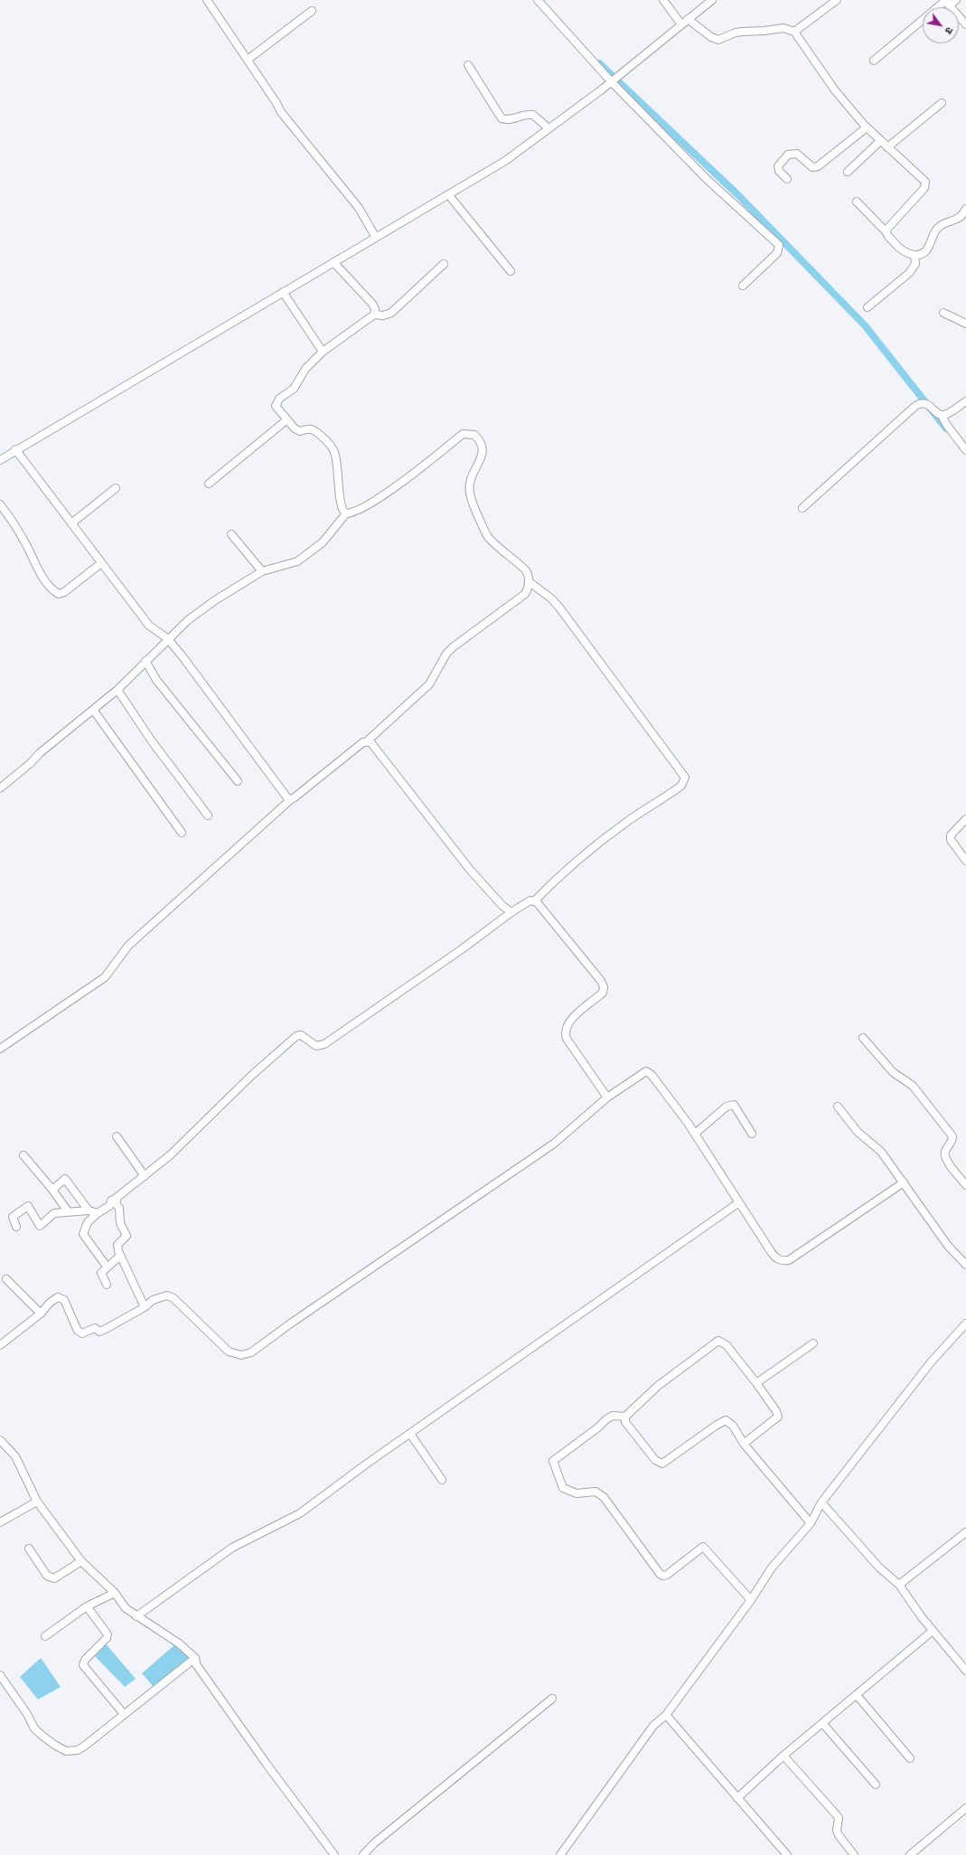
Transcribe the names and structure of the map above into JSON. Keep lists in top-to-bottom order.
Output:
{
  "north": "bottom right"
}
